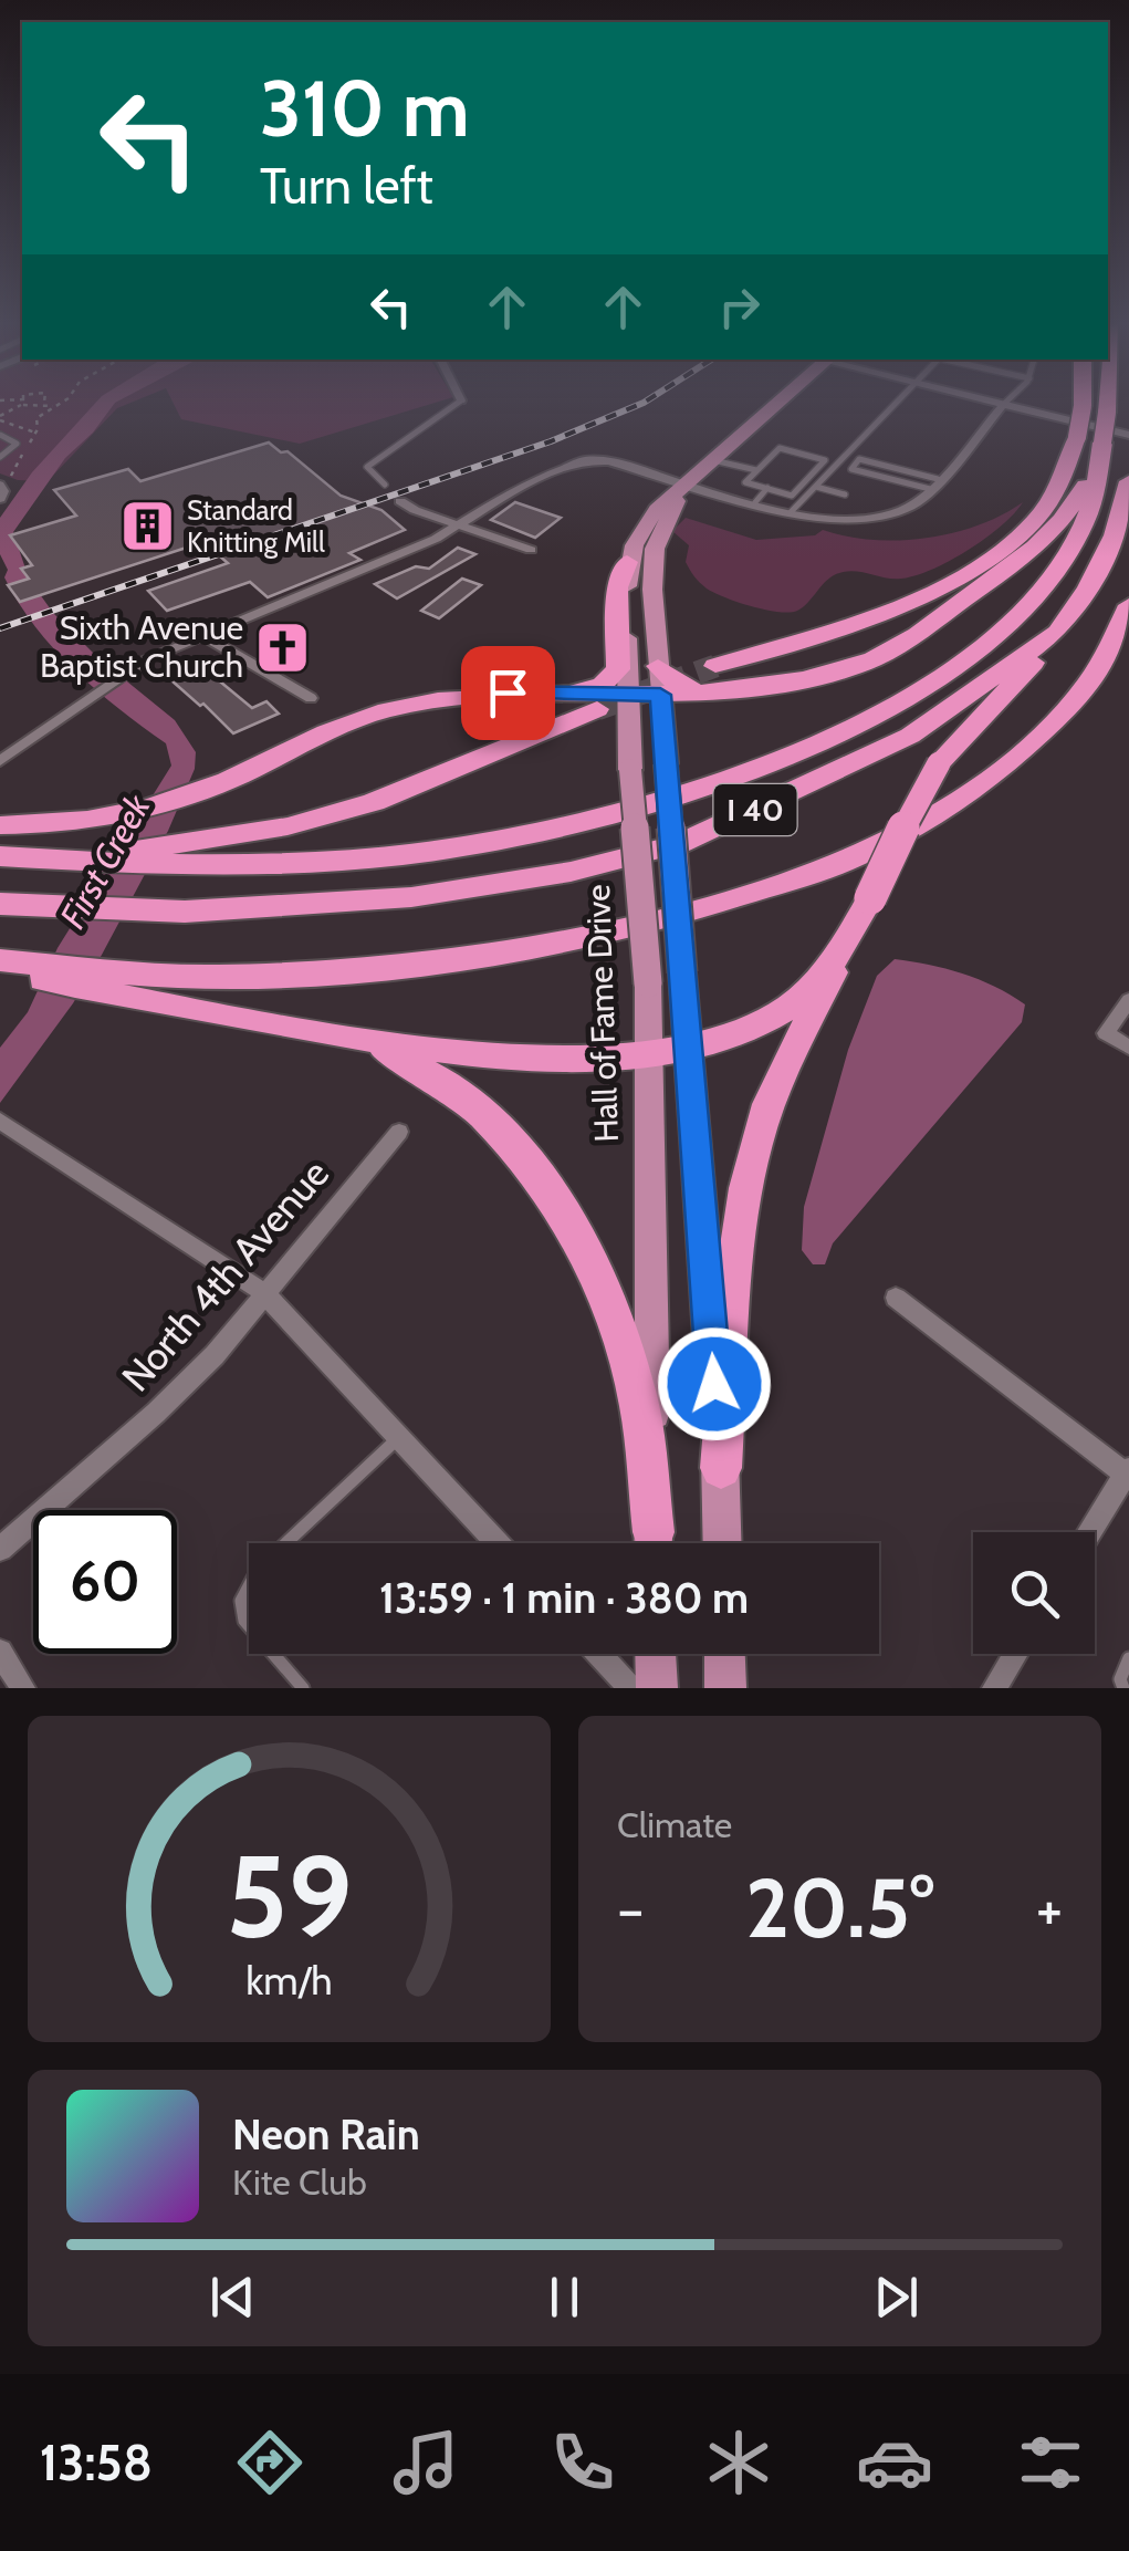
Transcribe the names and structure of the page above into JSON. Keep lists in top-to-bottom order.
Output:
{
  "streets": {
    "highway": ["I 40"],
    "main road": ["Hall of Fame Drive"],
    "street": ["North 4th Avenue"]
  },
  "water": ["First Creek"],
  "places": {
    "building": ["Standard Knitting Mill"],
    "church": ["Sixth Avenue Baptist Church"]
  },
  "page": {
    "turn": ["310 m", "Turn left"],
    "limit": "60",
    "trip": "13:59 · 1 min · 380 m",
    "tile": "Climate",
    "heat": ["−", "20.5°", "+"],
    "song": ["Neon Rain", "Kite Club"],
    "tabs": "13:58",
    "gauge": ["59", "km/h"]
  }
}
